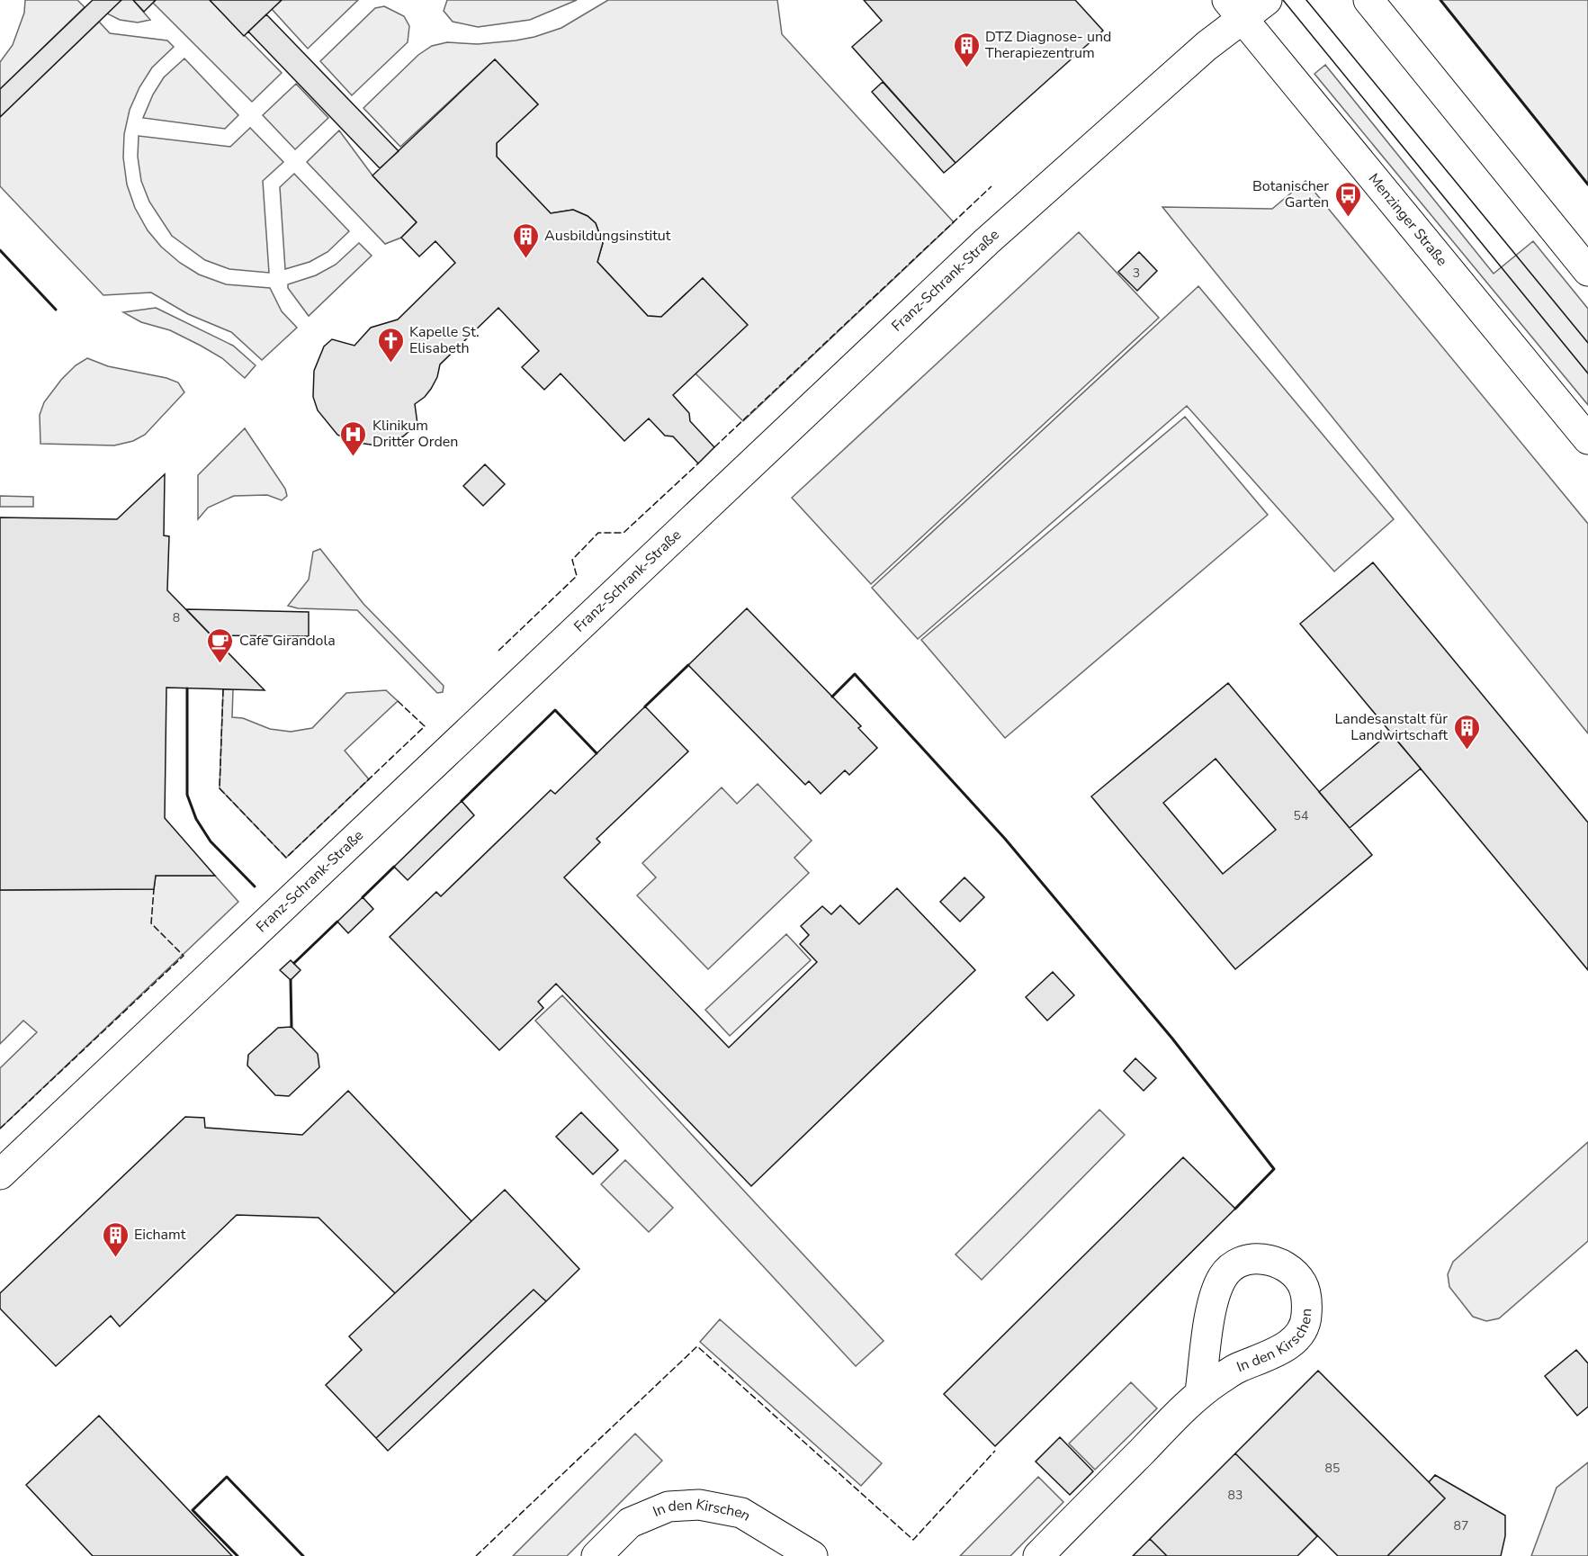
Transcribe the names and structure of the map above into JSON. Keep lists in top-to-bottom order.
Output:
{
  "streets": {
    "street": ["Menzinger Straße", "Franz-Schrank-Straße", "In den Kirschen"]
  },
  "crossings": [
    ["Menzinger Straße", "Franz-Schrank-Straße"]
  ],
  "places": {
    "building": [
      "DTZ Diagnose- und Therapiezentrum",
      "Ausbildungsinstitut",
      "Landesanstalt für Landwirtschaft",
      "Eichamt"
    ],
    "bus stop": ["Botanischer Garten"],
    "church": ["Kapelle St. Elisabeth"],
    "hospital": ["Klinikum Dritter Orden"],
    "cafe": ["Cafe Girandola"]
  },
  "house_numbers": [
    "3",
    "8",
    "54",
    "85",
    "83",
    "87"
  ]
}
